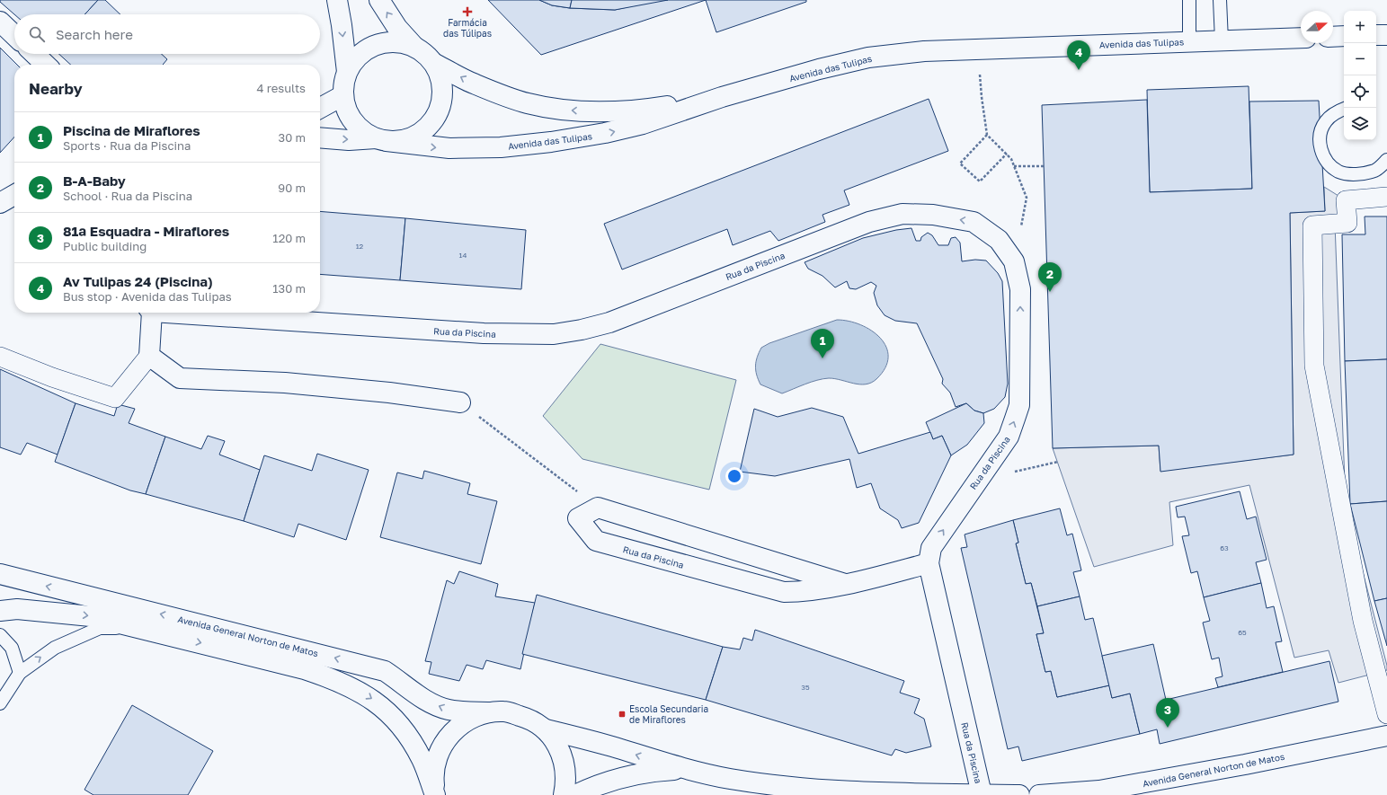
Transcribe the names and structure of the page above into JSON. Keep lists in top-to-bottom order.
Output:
{
  "streets": {
    "street": ["Avenida das Tulipas", "Rua da Piscina", "Avenida General Norton de Matos"]
  },
  "places": {
    "health": ["Farmácia das Túlipas"],
    "transit": ["Escola Secundaria de Miraflores"]
  },
  "house_numbers": [
    "12",
    "14",
    "63",
    "65",
    "35"
  ],
  "north": "right",
  "page": {
    "map_buttons": ["+", "−"],
    "search": "Search here",
    "pins": [
      "4",
      "2",
      "1",
      "3"
    ],
    "heading": ["Nearby", "4 results"],
    "list": [
      {
        "mark": "1",
        "name": "Piscina de Miraflores",
        "note": "Sports · Rua da Piscina",
        "value": "30 m"
      },
      {
        "mark": "2",
        "name": "B-A-Baby",
        "note": "School · Rua da Piscina",
        "value": "90 m"
      },
      {
        "mark": "3",
        "name": "81ª Esquadra - Miraflores",
        "note": "Public building",
        "value": "120 m"
      },
      {
        "mark": "4",
        "name": "Av Tulipas 24 (Piscina)",
        "note": "Bus stop · Avenida das Tulipas",
        "value": "130 m"
      }
    ]
  }
}
